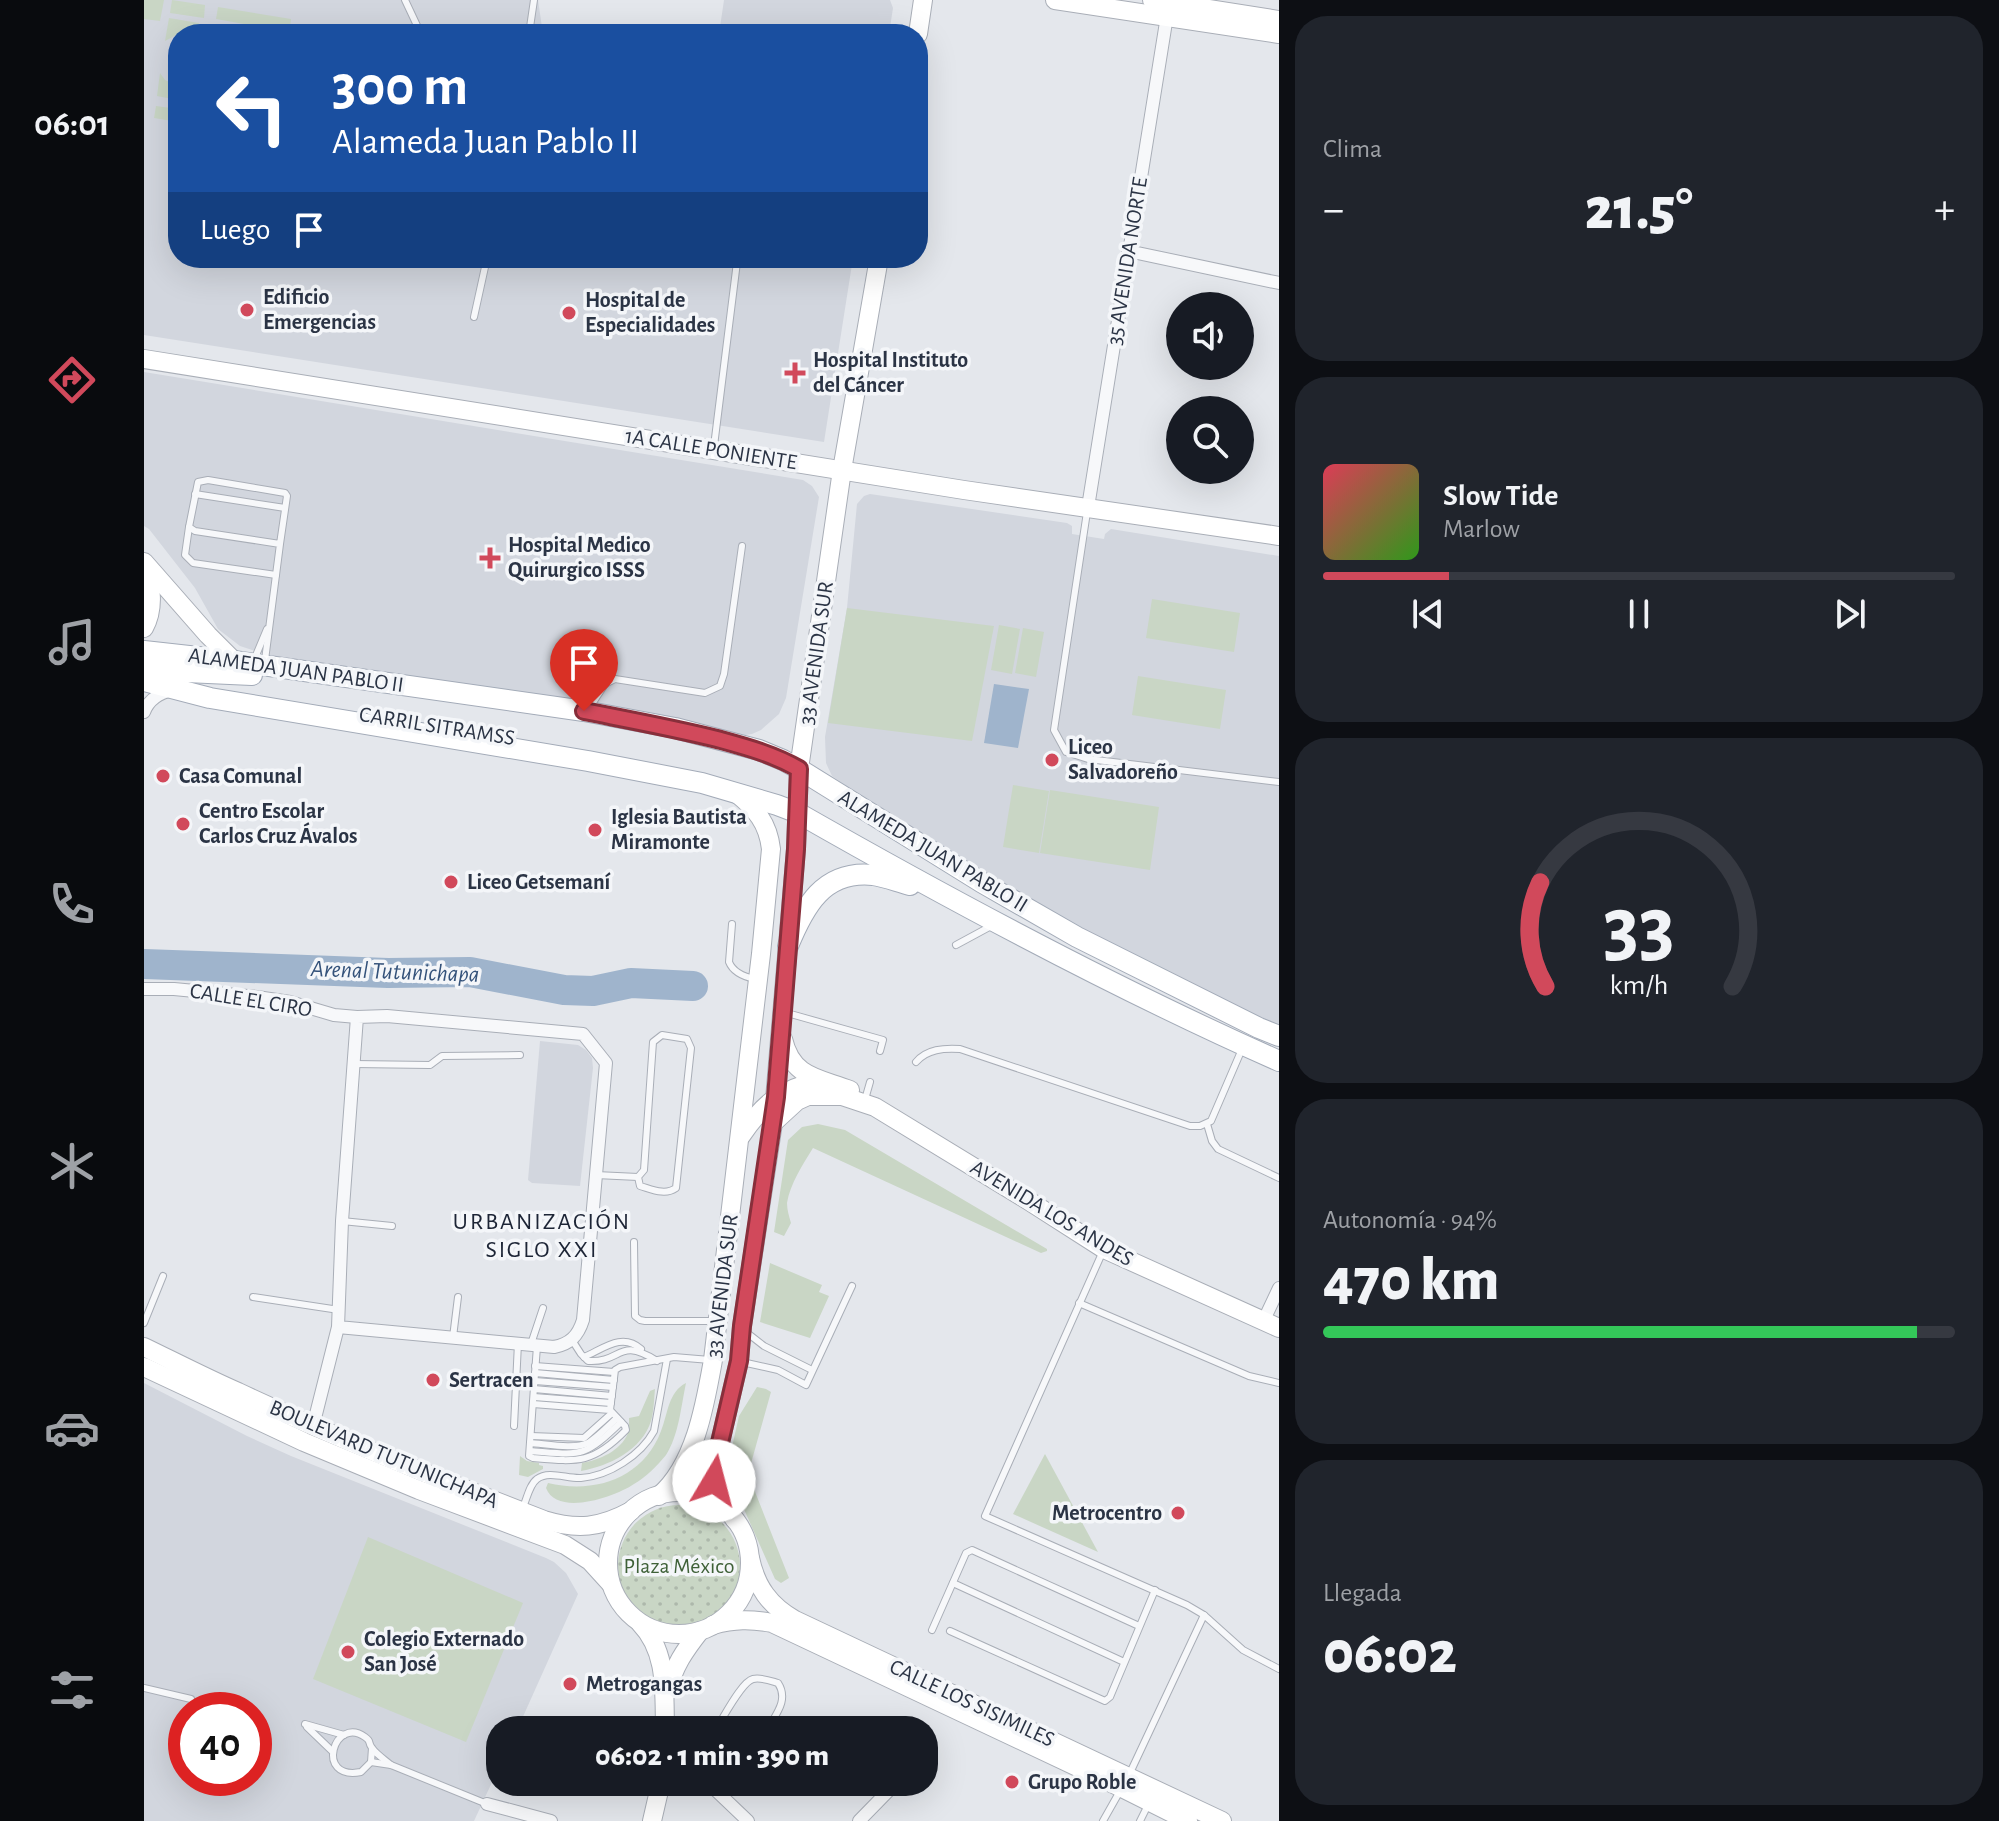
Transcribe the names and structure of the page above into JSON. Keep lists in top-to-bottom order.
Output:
{
  "streets": {
    "main road": ["ALAMEDA JUAN PABLO II", "CARRIL SITRAMSS"],
    "street": [
      "35 AVENIDA NORTE",
      "1A CALLE PONIENTE",
      "33 AVENIDA SUR",
      "CALLE EL CIRO",
      "AVENIDA LOS ANDES",
      "BOULEVARD TUTUNICHAPA",
      "CALLE LOS SISIMILES"
    ]
  },
  "crossings": [
    ["35 AVENIDA NORTE", "1A CALLE PONIENTE"],
    ["1A CALLE PONIENTE", "33 AVENIDA SUR"],
    ["33 AVENIDA SUR", "ALAMEDA JUAN PABLO II"],
    ["33 AVENIDA SUR", "CARRIL SITRAMSS"],
    ["33 AVENIDA SUR", "AVENIDA LOS ANDES"],
    ["33 AVENIDA SUR", "BOULEVARD TUTUNICHAPA"],
    ["33 AVENIDA SUR", "CALLE LOS SISIMILES"],
    ["ALAMEDA JUAN PABLO II", "CARRIL SITRAMSS"],
    ["BOULEVARD TUTUNICHAPA", "CALLE LOS SISIMILES"]
  ],
  "districts": ["URBANIZACIÓN SIGLO XXI"],
  "water": ["Arenal Tutunichapa"],
  "parks": ["Plaza México"],
  "places": {
    "other": [
      "Edificio Emergencias",
      "Hospital de Especialidades",
      "Liceo Salvadoreño",
      "Casa Comunal",
      "Centro Escolar Carlos Cruz Ávalos",
      "Iglesia Bautista Miramonte",
      "Liceo Getsemaní",
      "Sertracen",
      "Metrocentro",
      "Colegio Externado San José",
      "Metrogangas",
      "Grupo Roble"
    ],
    "health": ["Hospital Instituto del Cáncer", "Hospital Medico Quirurgico ISSS"]
  },
  "page": {
    "tabs": "06:01",
    "tile": [
      "Clima",
      ["Autonomía · 94%", "470 km"],
      ["Llegada", "06:02"]
    ],
    "turn": ["300 m", "Alameda Juan Pablo II"],
    "heat": ["−", "21.5°", "+"],
    "then": "Luego",
    "song": ["Slow Tide", "Marlow"],
    "limit": "40",
    "trip": "06:02 · 1 min · 390 m",
    "gauge": ["33", "km/h"]
  }
}
